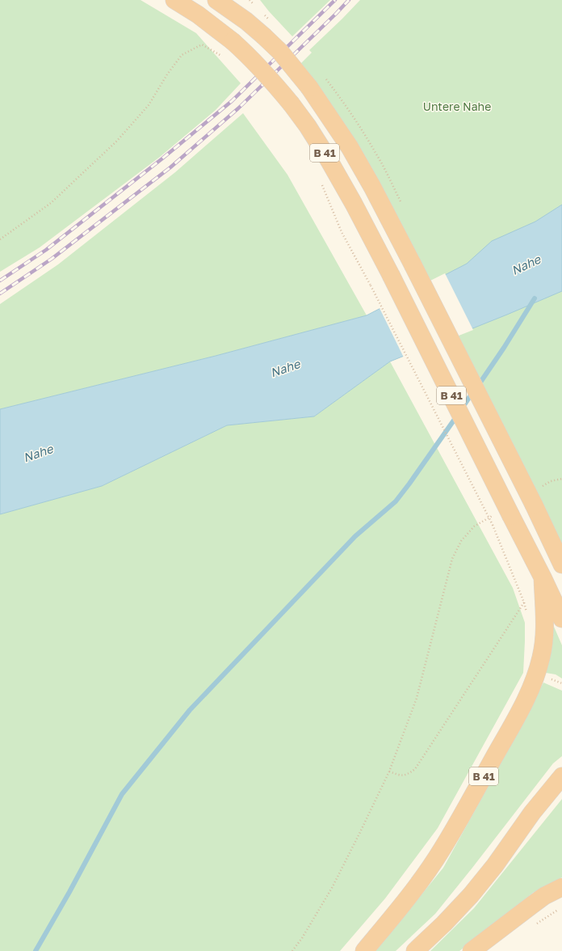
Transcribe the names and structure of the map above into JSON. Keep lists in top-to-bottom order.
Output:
{
  "streets": {
    "highway": ["B 41"]
  },
  "water": ["Nahe"],
  "parks": ["Untere Nahe"]
}
